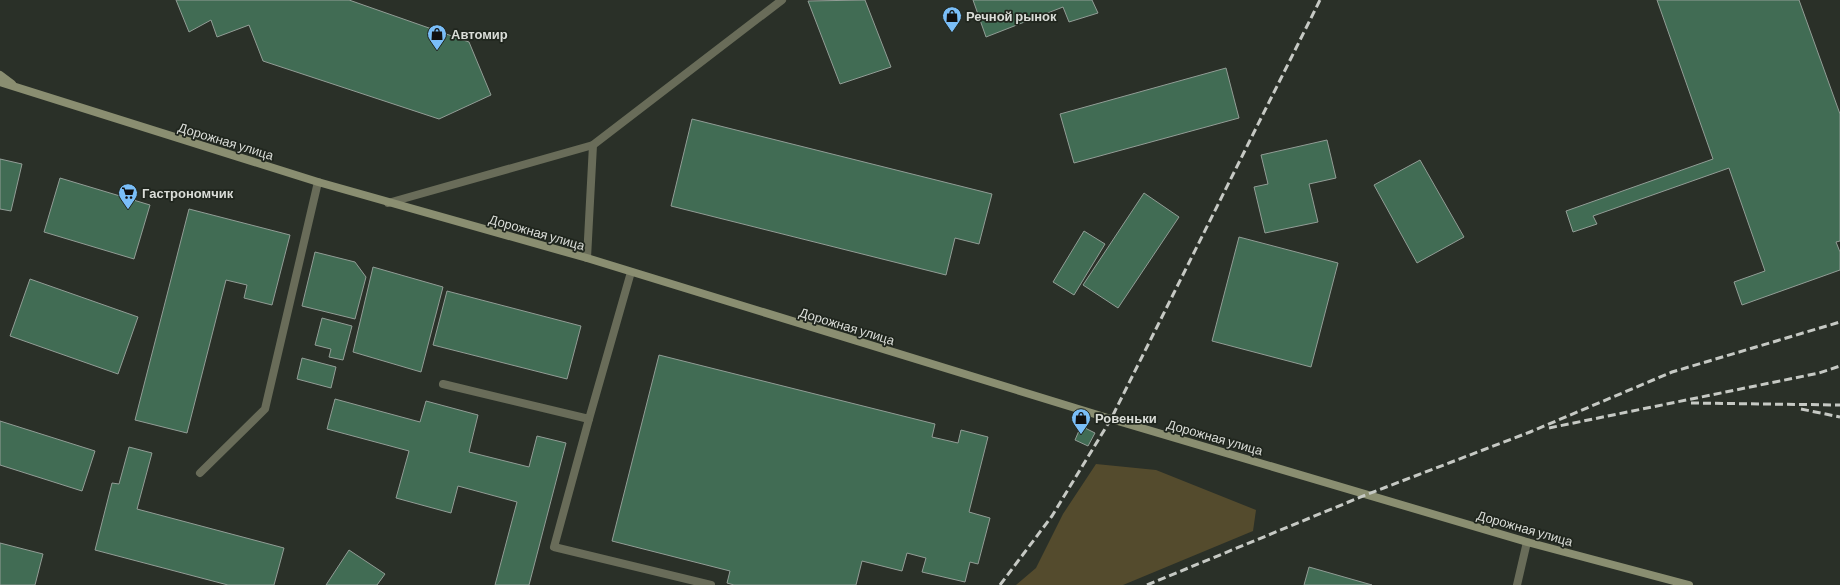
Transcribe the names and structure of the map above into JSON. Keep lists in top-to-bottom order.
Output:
{
  "streets": {
    "street": ["Дорожная улица"]
  },
  "places": {
    "shop": ["Речной рынок", "Автомир", "Ровеньки"],
    "supermarket": ["Гастрономчик"]
  }
}
